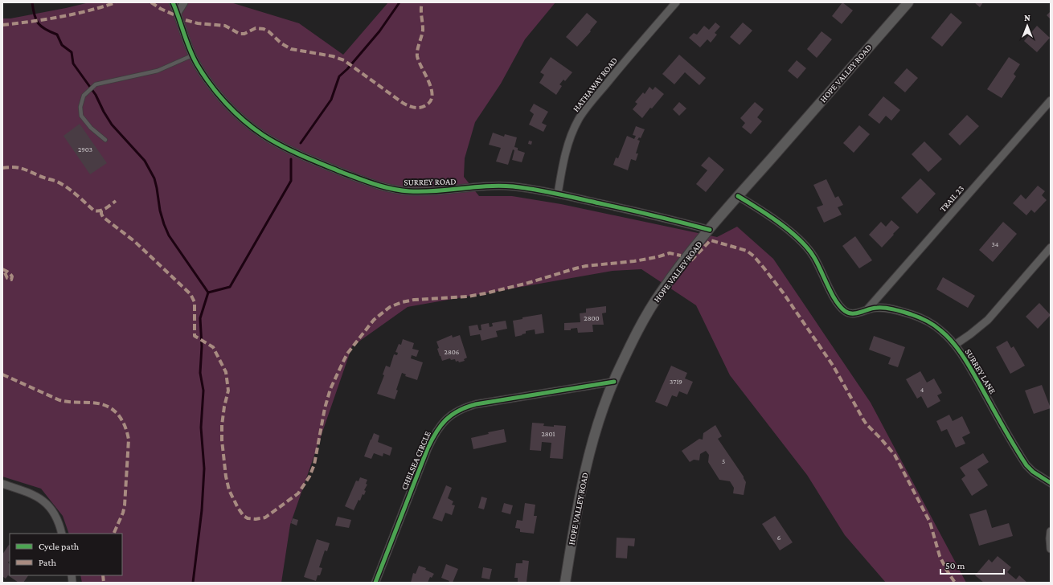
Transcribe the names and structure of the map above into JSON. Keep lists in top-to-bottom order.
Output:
{
  "streets": {
    "main road": ["HOPE VALLEY ROAD"],
    "street": [
      "HATHAWAY ROAD",
      "SURREY ROAD",
      "TRAIL 23",
      "SURREY LANE",
      "CHELSEA CIRCLE"
    ]
  },
  "crossings": [
    ["HOPE VALLEY ROAD", "SURREY ROAD"],
    ["HOPE VALLEY ROAD", "SURREY LANE"],
    ["HOPE VALLEY ROAD", "CHELSEA CIRCLE"],
    ["HATHAWAY ROAD", "SURREY ROAD"],
    ["TRAIL 23", "SURREY LANE"]
  ],
  "house_numbers": [
    "2903",
    "34",
    "2800",
    "2806",
    "3719",
    "4",
    "2801",
    "5",
    "6"
  ],
  "legend": ["Cycle path", "Path"],
  "scale_bar": "50 m",
  "north": "top"
}
